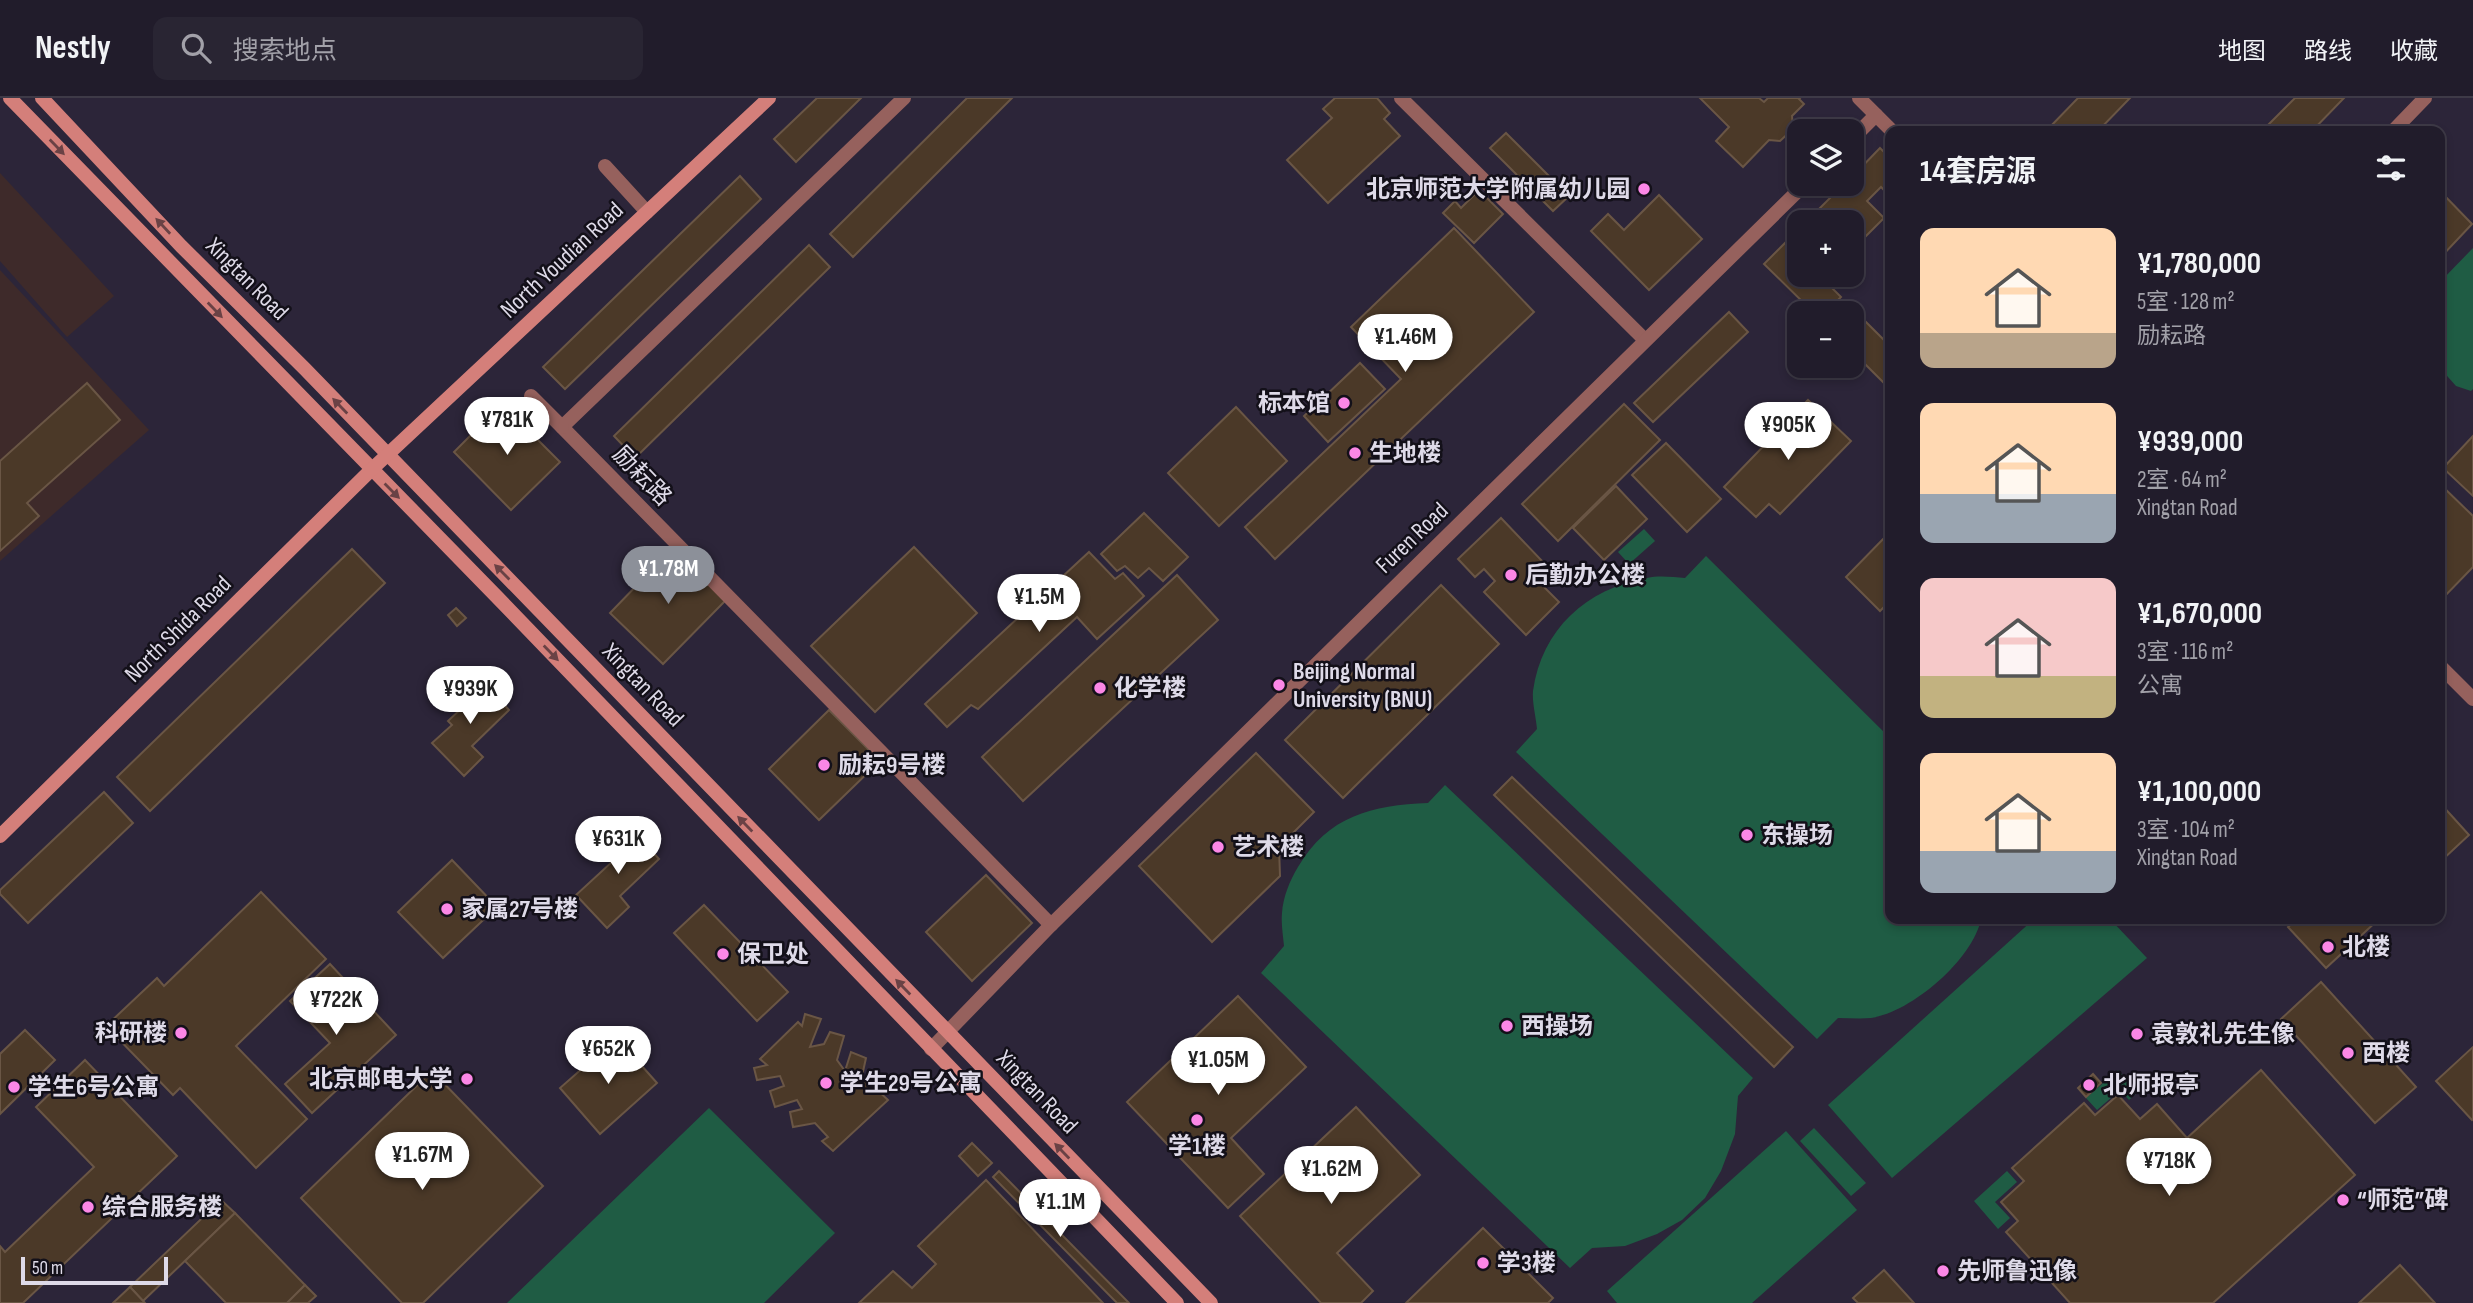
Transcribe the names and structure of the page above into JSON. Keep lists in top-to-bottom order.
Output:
{
  "streets": {
    "street": [
      "North Youdian Road",
      "Xingtan Road",
      "励耘路",
      "Furen Road",
      "North Shida Road"
    ]
  },
  "crossings": [
    ["North Youdian Road", "Xingtan Road"],
    ["North Youdian Road", "North Shida Road"],
    ["Xingtan Road", "Furen Road"],
    ["Xingtan Road", "North Shida Road"],
    ["励耘路", "Furen Road"]
  ],
  "places": [
    "北京师范大学附属幼儿园",
    "标本馆",
    "生地楼",
    "后勤办公楼",
    "Beijing Normal University (BNU)",
    "化学楼",
    "励耘9号楼",
    "东操场",
    "艺术楼",
    "家属27号楼",
    "北楼",
    "保卫处",
    "西操场",
    "科研楼",
    "袁敦礼先生像",
    "西楼",
    "北京邮电大学",
    "学生29号公寓",
    "北师报亭",
    "学生6号公寓",
    "学1楼",
    "“师范”碑",
    "综合服务楼",
    "学3楼",
    "先师鲁迅像"
  ],
  "scale_bar": "50 m",
  "page": {
    "header": "Nestly",
    "search": "搜索地点",
    "nav": ["地图", "路线", "收藏"],
    "map_buttons": ["+", "−"],
    "heading": "14套房源",
    "list": [
      {
        "name": "¥1,780,000",
        "note": "5室 · 128 m² · 励耘路"
      },
      {
        "name": "¥939,000",
        "note": "2室 · 64 m² · Xingtan Road"
      },
      {
        "name": "¥1,670,000",
        "note": "3室 · 116 m² · 公寓"
      },
      {
        "name": "¥1,100,000",
        "note": "3室 · 104 m² · Xingtan Road"
      }
    ],
    "price": [
      "¥1.46M",
      "¥781K",
      "¥905K",
      "¥1.78M",
      "¥1.5M",
      "¥939K",
      "¥631K",
      "¥722K",
      "¥652K",
      "¥1.05M",
      "¥1.67M",
      "¥718K",
      "¥1.62M",
      "¥1.1M"
    ],
    "scale": "50 m"
  }
}
